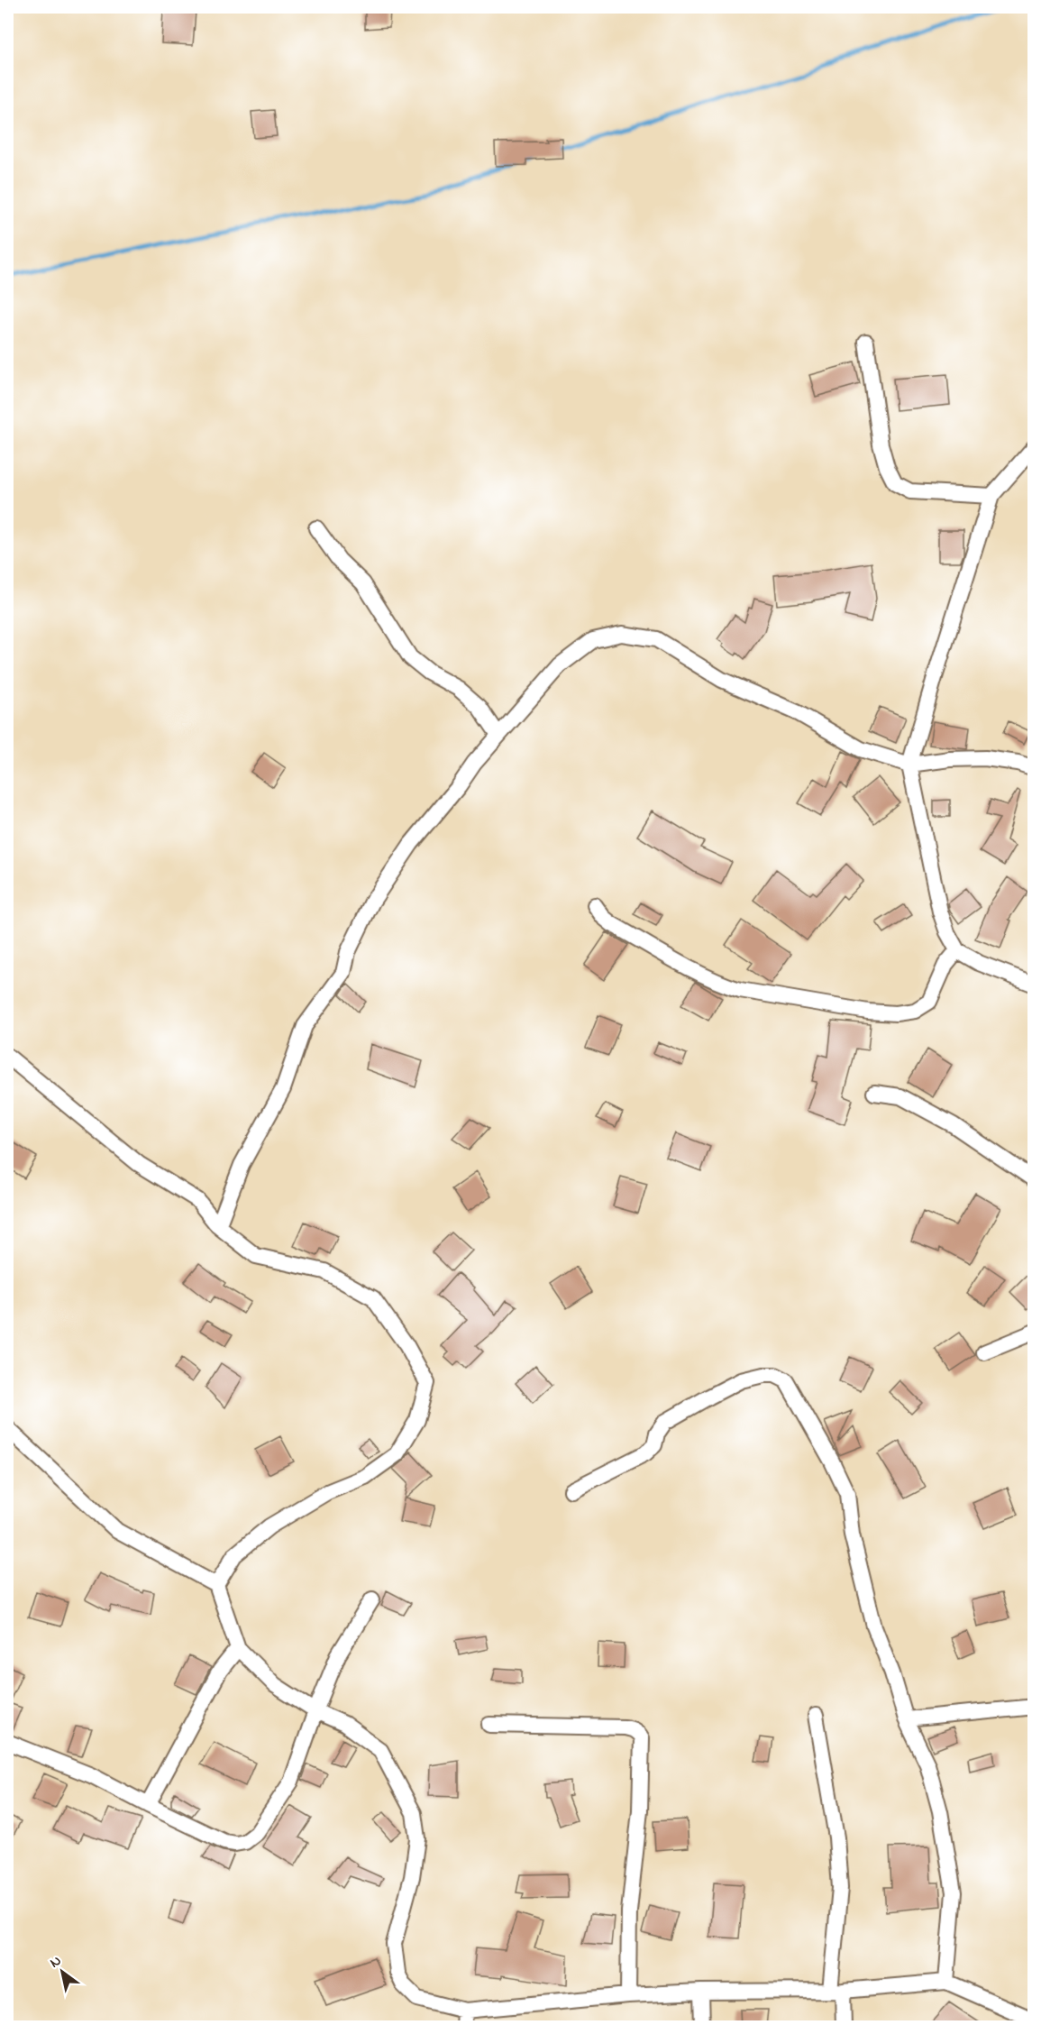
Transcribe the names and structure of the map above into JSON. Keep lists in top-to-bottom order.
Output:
{
  "north": "top left"
}
